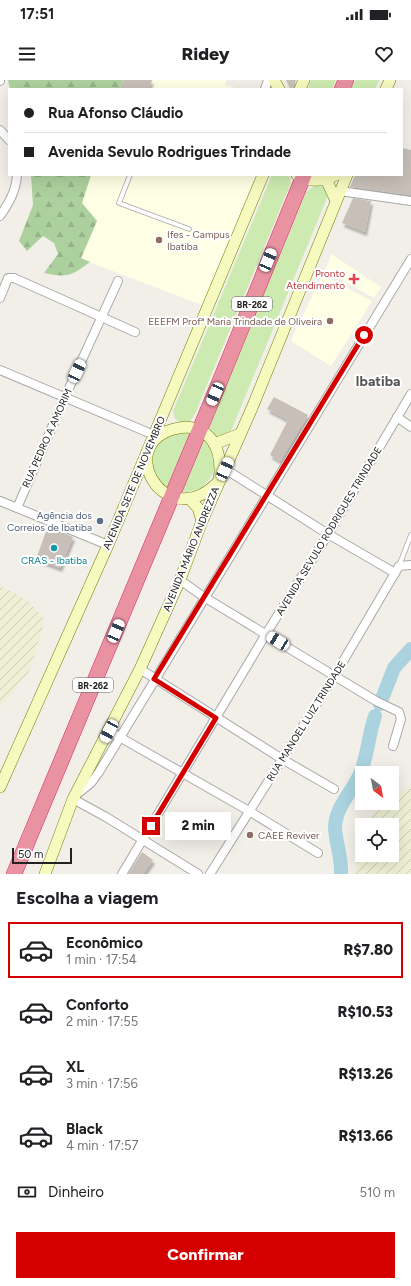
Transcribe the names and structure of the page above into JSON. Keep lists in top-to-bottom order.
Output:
{
  "streets": {
    "highway": ["BR-262"],
    "street": [
      "RUA PEDRO A AMORIM",
      "AVENIDA SETE DE NOVEMBRO",
      "AVENIDA SEVULO RODRIGUES TRINDADE",
      "AVENIDA MÁRIO ANDREZZA",
      "RUA MANOEL LUIZ TRINDADE"
    ]
  },
  "districts": ["Ibatiba"],
  "places": {
    "other": [
      "Ifes - Campus Ibatiba",
      "EEEFM Profª Maria Trindade de Oliveira",
      "Agência dos Correios de Ibatiba",
      "CRAS - Ibatiba",
      "CAEE Reviver"
    ],
    "health": ["Pronto Atendimento"]
  },
  "scale_bar": "50 m",
  "north": "bottom right",
  "page": {
    "status": "17:51",
    "header": "Ridey",
    "banner": ["Rua Afonso Cláudio", "Avenida Sevulo Rodrigues Trindade"],
    "bubble": "2 min",
    "scale": "50 m",
    "heading": "Escolha a viagem",
    "list": [
      {
        "name": "Econômico",
        "note": "1 min · 17:54",
        "value": "R$7.80"
      },
      {
        "name": "Conforto",
        "note": "2 min · 17:55",
        "value": "R$10.53"
      },
      {
        "name": "XL",
        "note": "3 min · 17:56",
        "value": "R$13.26"
      },
      {
        "name": "Black",
        "note": "4 min · 17:57",
        "value": "R$13.66"
      }
    ],
    "pay": ["Dinheiro", "510 m"],
    "buttons": "Confirmar"
  }
}
